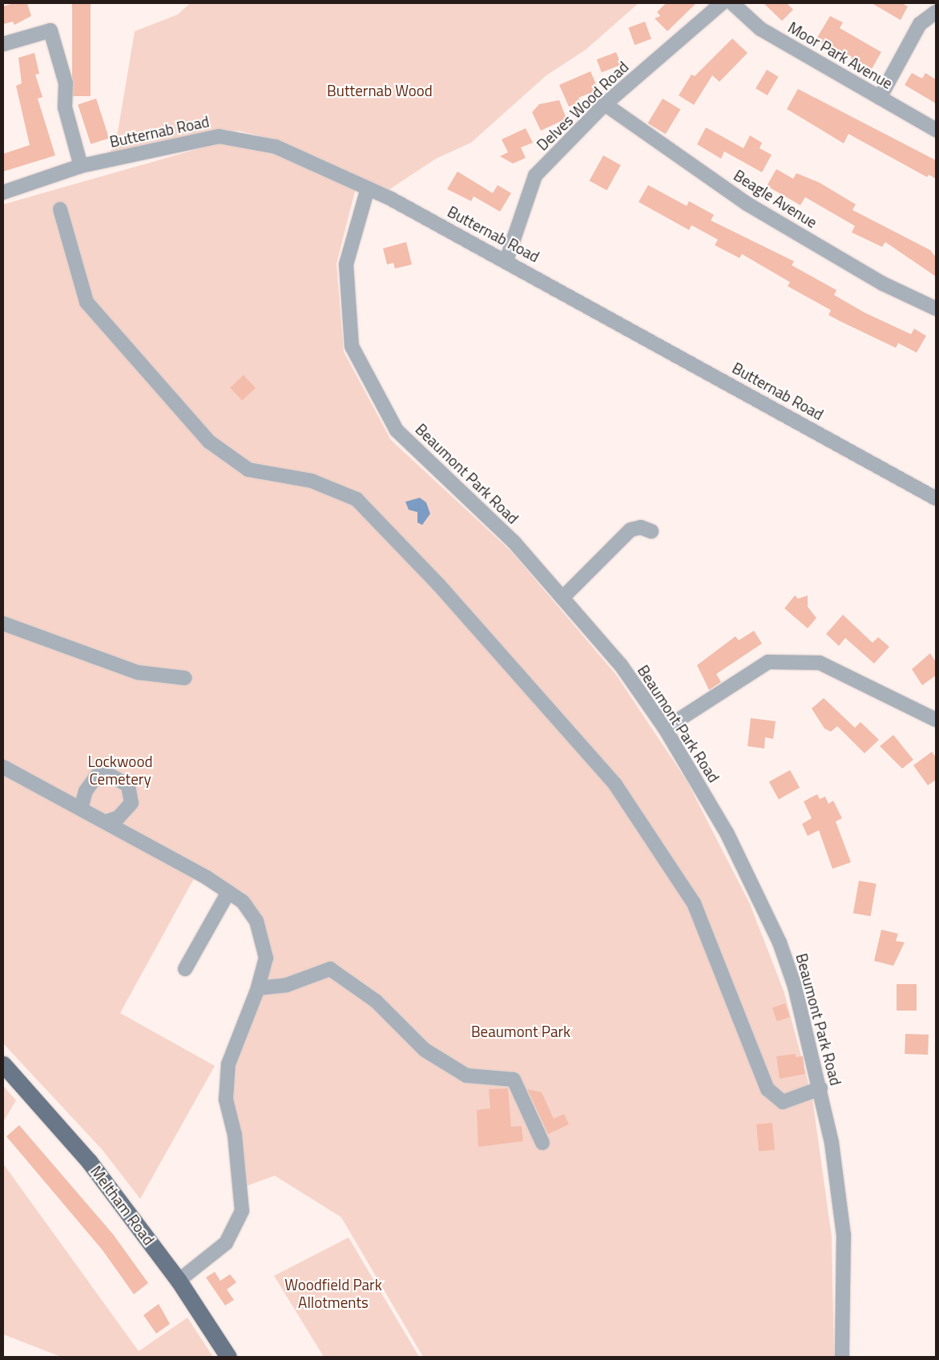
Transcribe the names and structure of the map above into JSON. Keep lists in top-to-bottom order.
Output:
{
  "streets": {
    "main road": ["Meltham Road"],
    "street": [
      "Moor Park Avenue",
      "Delves Wood Road",
      "Butternab Road",
      "Beagle Avenue",
      "Beaumont Park Road"
    ]
  },
  "crossings": [
    ["Delves Wood Road", "Butternab Road"],
    ["Delves Wood Road", "Beagle Avenue"],
    ["Butternab Road", "Beaumont Park Road"]
  ],
  "parks": [
    "Butternab Wood",
    "Lockwood Cemetery",
    "Beaumont Park",
    "Woodfield Park Allotments"
  ]
}
